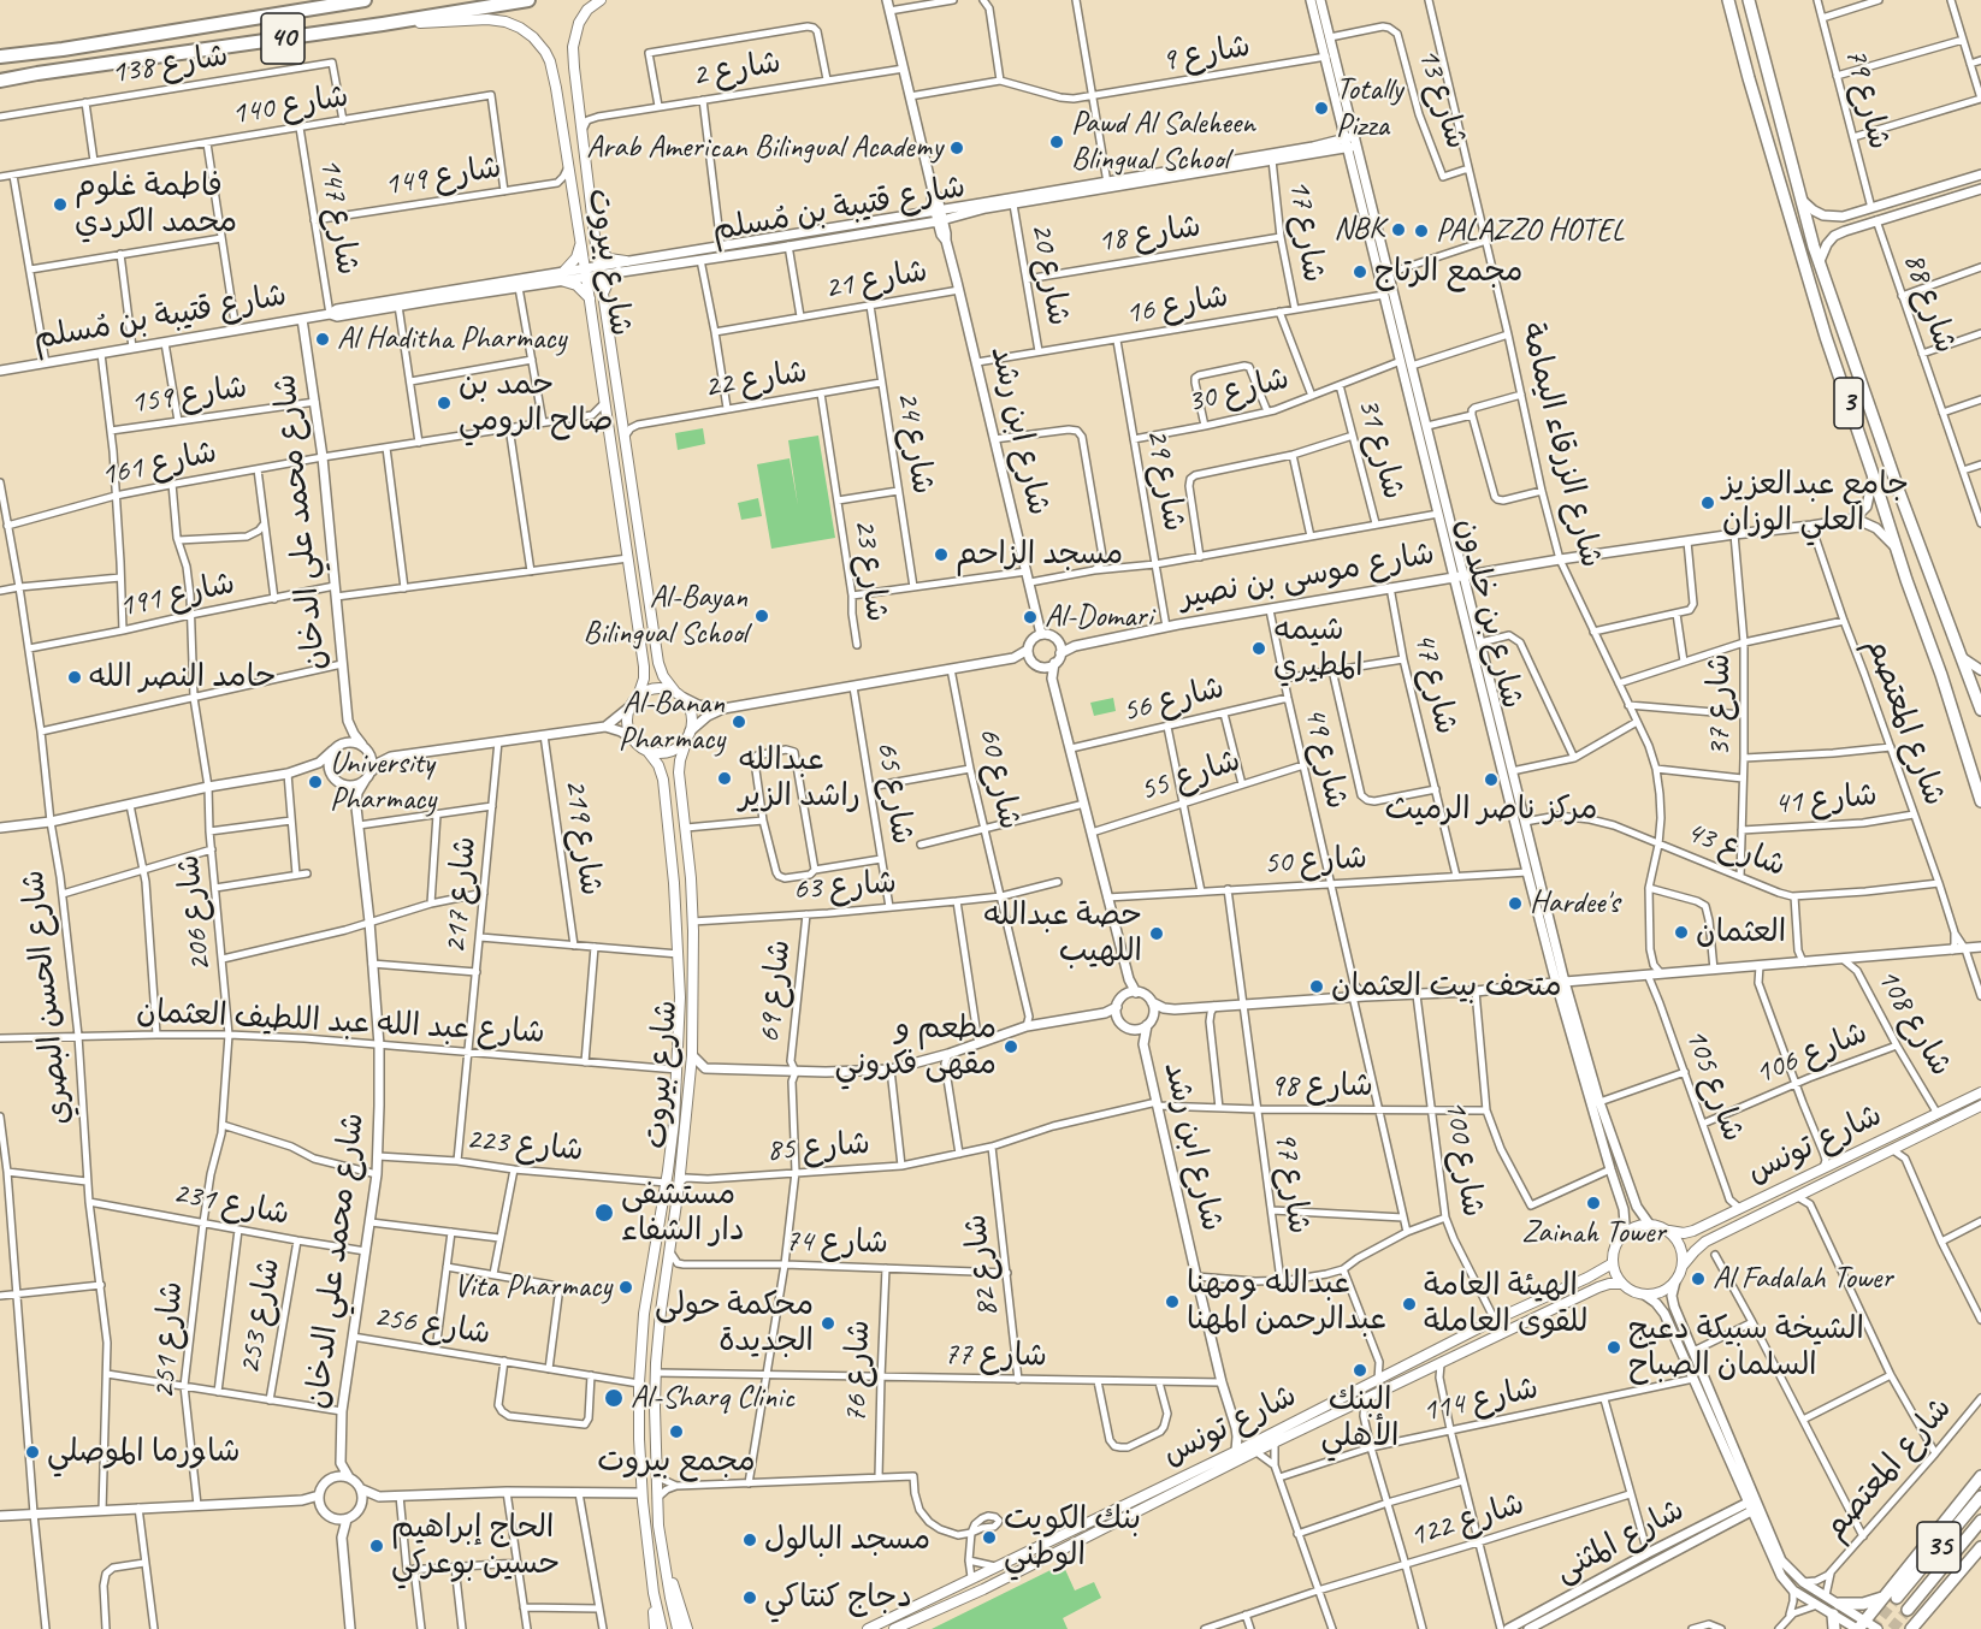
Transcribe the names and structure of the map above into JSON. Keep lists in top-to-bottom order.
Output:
{
  "streets": {
    "highway": ["40"],
    "main road": [
      "شارع بيروت",
      "3",
      "شارع تونس",
      "35"
    ],
    "street": [
      "شارع 9",
      "شارع 138",
      "شارع 2",
      "شارع 13",
      "شارع 79",
      "شارع 140",
      "شارع 149",
      "شارع قتيبة بن مُسلم",
      "شارع 147",
      "شارع 17",
      "شارع 18",
      "شارع 20",
      "شارع 21",
      "شارع 88",
      "شارع 16",
      "شارع 22",
      "شارع 30",
      "شارع 159",
      "شارع ابن رشد",
      "شارع 24",
      "شارع الزرقاء اليمامة",
      "شارع 31",
      "شارع 161",
      "شارع 29",
      "شارع محمد علي الدخان",
      "شارع 23",
      "شارع موسى بن نصير",
      "شارع 191",
      "شارع بن خلدون",
      "شارع 47",
      "شارع 56",
      "شارع 37",
      "شارع المعتصم",
      "شارع 49",
      "شارع 55",
      "شارع 60",
      "شارع 65",
      "شارع 41",
      "شارع 219",
      "شارع 43",
      "شارع 50",
      "شارع 63",
      "شارع 217",
      "شارع 206",
      "شارع 69",
      "شارع الحسن البصري",
      "شارع عبد الله عبد اللطيف العثمان",
      "شارع 108",
      "شارع 106",
      "شارع 105",
      "شارع 98",
      "شارع 223",
      "شارع 85",
      "شارع 100",
      "شارع 97",
      "شارع 231",
      "شارع 74",
      "شارع 82",
      "شارع 253",
      "شارع 256",
      "شارع 251",
      "شارع 77",
      "شارع 76",
      "شارع 114",
      "شارع 122",
      "شارع المثنى"
    ]
  },
  "crossings": [
    ["40", "شارع بيروت"],
    ["شارع 9", "شارع بن خلدون"],
    ["شارع 138", "شارع 140"],
    ["شارع 2", "شارع بيروت"],
    ["شارع 2", "شارع ابن رشد"],
    ["شارع 13", "شارع الزرقاء اليمامة"],
    ["شارع 13", "شارع بن خلدون"],
    ["شارع 140", "شارع 149"],
    ["شارع 140", "شارع 147"],
    ["شارع 149", "شارع 147"],
    ["شارع 149", "شارع بيروت"],
    ["شارع قتيبة بن مُسلم", "شارع 147"],
    ["شارع قتيبة بن مُسلم", "شارع 17"],
    ["شارع قتيبة بن مُسلم", "شارع بيروت"],
    ["شارع قتيبة بن مُسلم", "شارع 20"],
    ["شارع قتيبة بن مُسلم", "شارع 21"],
    ["شارع قتيبة بن مُسلم", "شارع ابن رشد"],
    ["شارع قتيبة بن مُسلم", "شارع محمد علي الدخان"],
    ["شارع قتيبة بن مُسلم", "شارع بن خلدون"],
    ["شارع 17", "شارع 18"],
    ["شارع 17", "شارع 16"],
    ["شارع 18", "شارع 20"],
    ["شارع بيروت", "شارع 63"],
    ["شارع بيروت", "شارع عبد الله عبد اللطيف العثمان"],
    ["شارع بيروت", "شارع 223"],
    ["شارع بيروت", "شارع 85"],
    ["شارع بيروت", "شارع 74"],
    ["شارع بيروت", "شارع 256"],
    ["شارع بيروت", "شارع 77"],
    ["شارع 20", "شارع 16"],
    ["شارع 21", "شارع ابن رشد"],
    ["شارع 21", "شارع 24"],
    ["شارع 16", "شارع 30"],
    ["شارع 16", "شارع ابن رشد"],
    ["شارع 16", "شارع 29"],
    ["شارع 16", "شارع بن خلدون"],
    ["شارع 22", "شارع 24"],
    ["شارع 22", "شارع 23"],
    ["شارع 30", "شارع 31"],
    ["شارع 30", "شارع 29"],
    ["شارع 30", "شارع بن خلدون"],
    ["شارع 159", "شارع محمد علي الدخان"],
    ["شارع ابن رشد", "شارع موسى بن نصير"],
    ["شارع ابن رشد", "شارع 98"],
    ["شارع ابن رشد", "شارع تونس"],
    ["شارع ابن رشد", "شارع 85"],
    ["شارع ابن رشد", "شارع 77"],
    ["شارع 24", "شارع 23"],
    ["شارع الزرقاء اليمامة", "شارع موسى بن نصير"],
    ["شارع الزرقاء اليمامة", "شارع 43"],
    ["شارع 161", "شارع محمد علي الدخان"],
    ["شارع 161", "شارع 206"],
    ["شارع 161", "شارع الحسن البصري"],
    ["شارع 29", "شارع موسى بن نصير"],
    ["شارع محمد علي الدخان", "شارع 191"],
    ["شارع محمد علي الدخان", "شارع عبد الله عبد اللطيف العثمان"],
    ["شارع محمد علي الدخان", "شارع 223"],
    ["شارع محمد علي الدخان", "شارع 231"],
    ["شارع محمد علي الدخان", "شارع 256"],
    ["شارع موسى بن نصير", "شارع بن خلدون"],
    ["شارع موسى بن نصير", "شارع 47"],
    ["شارع موسى بن نصير", "شارع 37"],
    ["شارع موسى بن نصير", "شارع المعتصم"],
    ["شارع موسى بن نصير", "شارع 49"],
    ["شارع 191", "شارع 206"],
    ["شارع 191", "شارع الحسن البصري"],
    ["شارع بن خلدون", "شارع 43"],
    ["شارع بن خلدون", "شارع 50"],
    ["شارع بن خلدون", "شارع تونس"],
    ["شارع 47", "شارع 50"],
    ["شارع 56", "شارع 49"],
    ["شارع 37", "شارع 41"],
    ["شارع 37", "شارع 43"],
    ["شارع المعتصم", "شارع 41"],
    ["شارع المعتصم", "شارع 43"],
    ["شارع 49", "شارع 55"],
    ["شارع 49", "شارع 50"],
    ["شارع 60", "شارع 63"],
    ["شارع 65", "شارع 63"],
    ["شارع 50", "شارع 97"],
    ["شارع 63", "شارع 69"],
    ["شارع 217", "شارع عبد الله عبد اللطيف العثمان"],
    ["شارع 217", "شارع 223"],
    ["شارع 206", "شارع عبد الله عبد اللطيف العثمان"],
    ["شارع 206", "شارع 251"],
    ["شارع 69", "شارع 85"],
    ["شارع 69", "شارع 74"],
    ["شارع الحسن البصري", "شارع عبد الله عبد اللطيف العثمان"],
    ["شارع الحسن البصري", "شارع 231"],
    ["شارع 108", "شارع 106"],
    ["شارع 108", "شارع تونس"],
    ["شارع 106", "شارع 105"],
    ["شارع 105", "شارع تونس"],
    ["شارع 98", "شارع 85"],
    ["شارع 98", "شارع 100"],
    ["شارع 98", "شارع 97"],
    ["شارع تونس", "شارع 100"],
    ["شارع 85", "شارع 82"],
    ["شارع 231", "شارع 253"],
    ["شارع 231", "شارع 251"],
    ["شارع 74", "شارع 82"],
    ["شارع 74", "شارع 76"],
    ["شارع 82", "شارع 77"],
    ["شارع 77", "شارع 76"]
  ],
  "places": [
    "Totally Pizza",
    "Pawd Al Saleheen Blingual School",
    "Arab American Bilingual Academy",
    "فاطمة غلوم محمد الكردي",
    "NBK",
    "PALAZZO HOTEL",
    "مجمع الرتاج",
    "Al Haditha Pharmacy",
    "حمد بن صالح الرومي",
    "جامع عبدالعزيز العلي الوزان",
    "مسجد الزاحم",
    "Al-Bayan Bilingual School",
    "Al-Domari",
    "شيمه المطيري",
    "حامد النصر الله",
    "Al-Banan Pharmacy",
    "عبدالله راشد الزير",
    "مركز ناصر الرميث",
    "University Pharmacy",
    "Hardee's",
    "العثمان",
    "حصة عبدالله اللهيب",
    "متحف بيت العثمان",
    "مطعم و مقهى فكروني",
    "Zainah Tower",
    "مستشفى دار الشفاء",
    "Al Fadalah Tower",
    "Vita Pharmacy",
    "عبدالله ومهنا عبدالرحمن المهنا",
    "الهيئة العامة للقوى العاملة",
    "محكمة حولى الجديدة",
    "الشيخة سبيكة دعيج السلمان الصباح",
    "البنك الأهلي",
    "Al-Sharq Clinic",
    "مجمع بيروت",
    "شاورما الموصلي",
    "بنك الكويت الوطني",
    "مسجد البالول",
    "الحاج إبراهيم حسين بوعركي",
    "دجاج كنتاكي"
  ]
}
